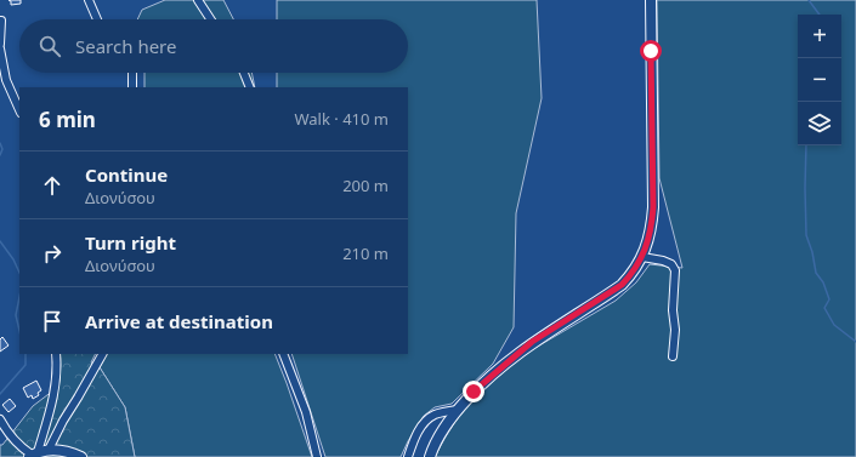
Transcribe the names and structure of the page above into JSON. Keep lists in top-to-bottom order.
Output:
{
  "page": {
    "map_buttons": ["+", "−"],
    "search": "Search here",
    "heading": ["6 min", "Walk · 410 m"],
    "list": [
      ["Continue", "Διονύσου", "200 m"],
      ["Turn right", "Διονύσου", "210 m"],
      "Arrive at destination"
    ]
  }
}
